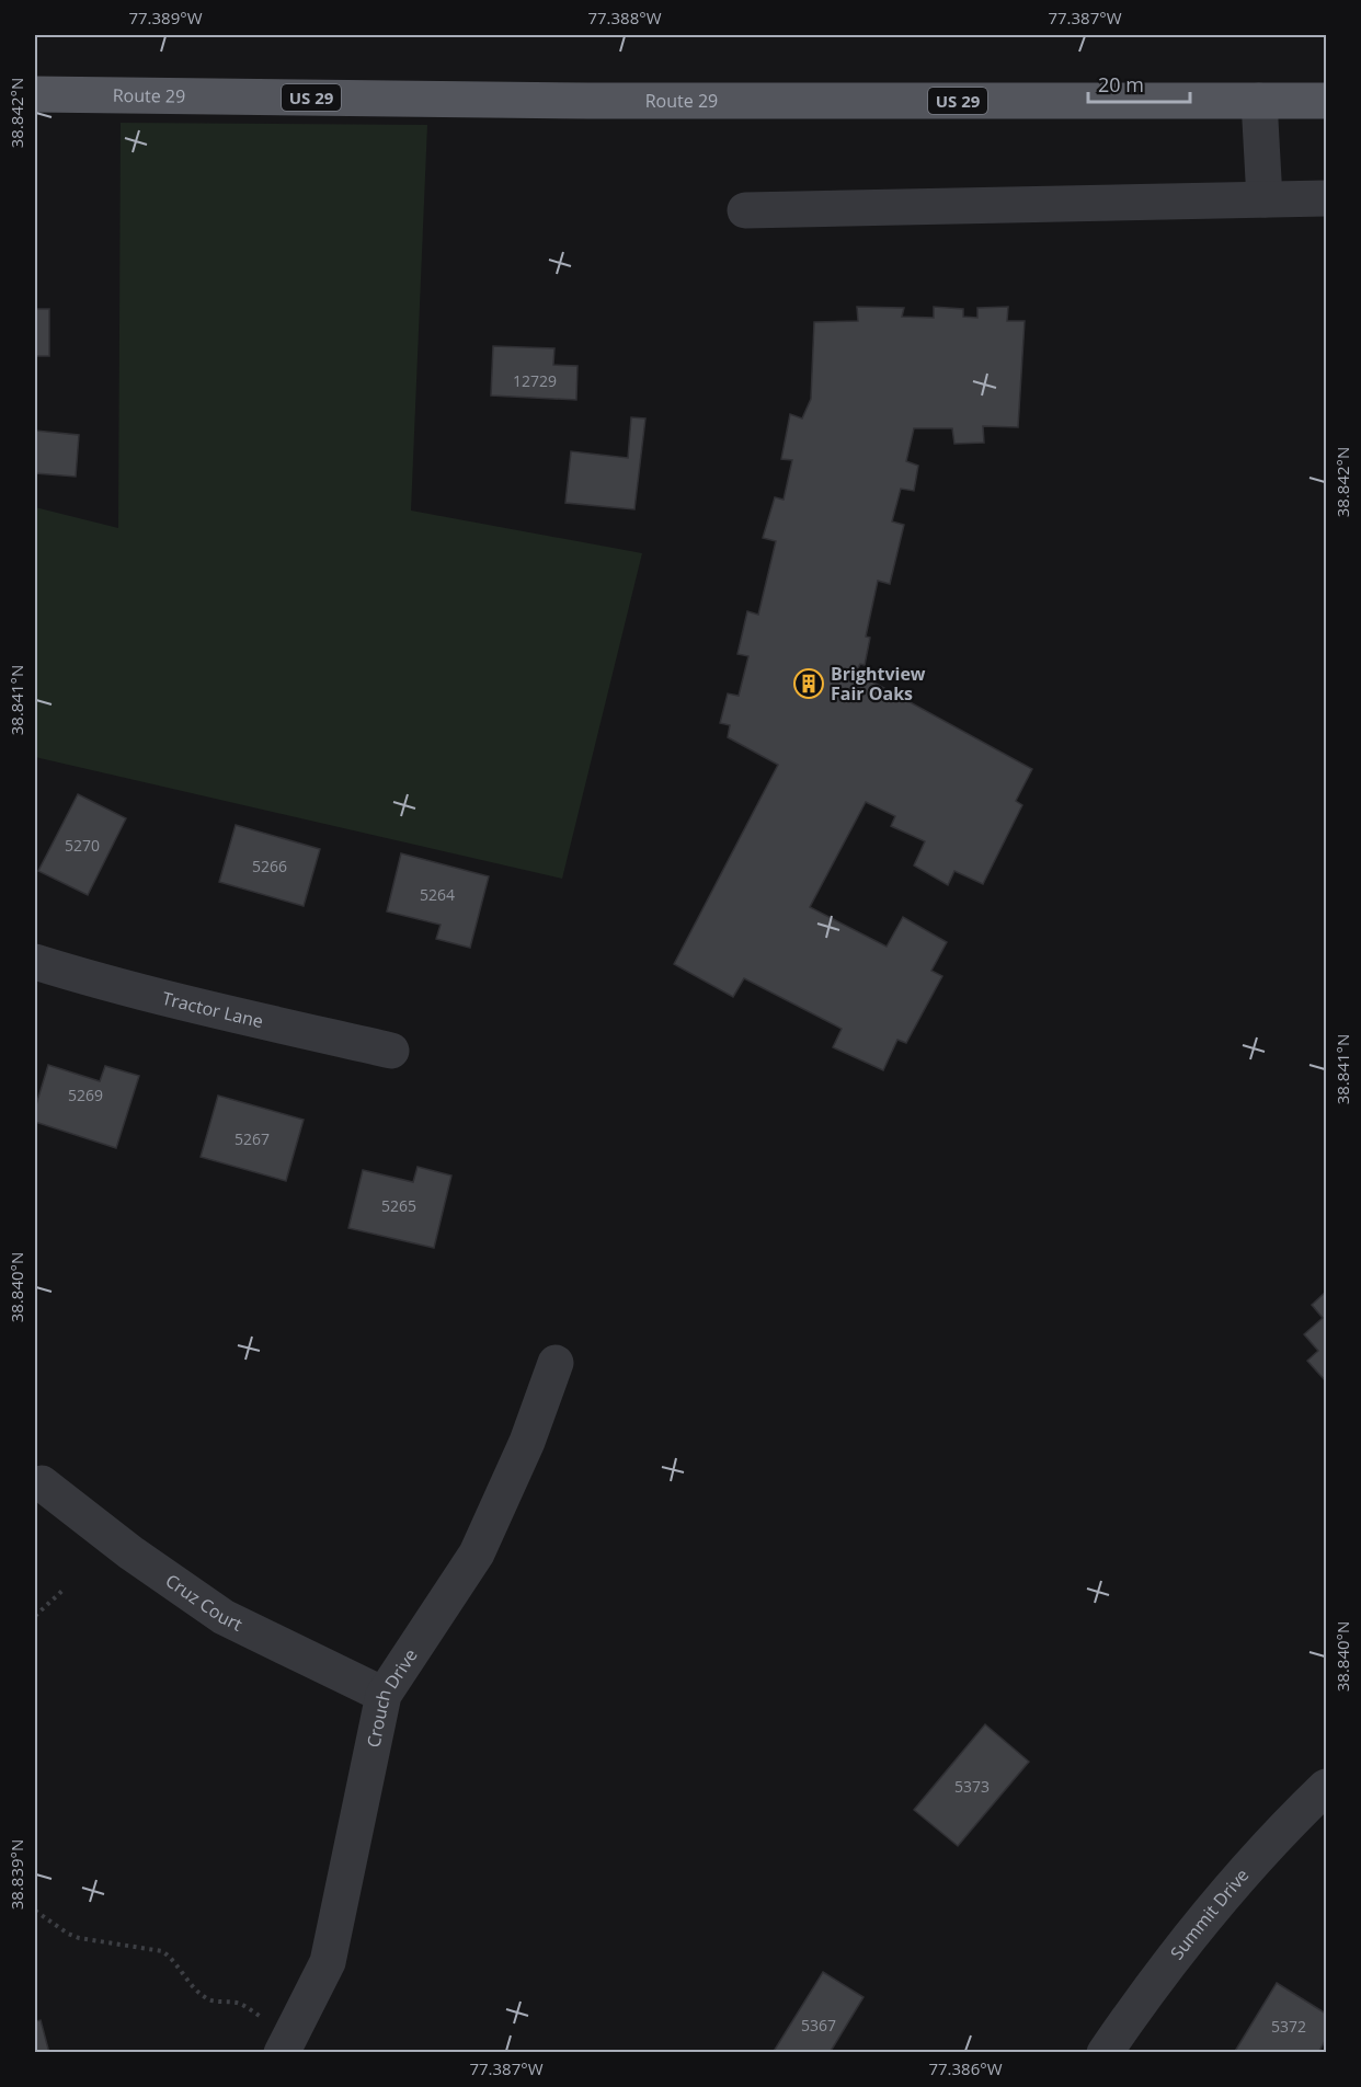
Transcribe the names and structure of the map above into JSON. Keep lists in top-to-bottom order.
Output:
{
  "streets": {
    "main road": ["Route 29", "US 29"],
    "street": [
      "Tractor Lane",
      "Cruz Court",
      "Crouch Drive",
      "Summit Drive"
    ]
  },
  "crossings": [
    ["Cruz Court", "Crouch Drive"]
  ],
  "places": {
    "building": ["Brightview Fair Oaks"]
  },
  "house_numbers": [
    "12729",
    "5270",
    "5266",
    "5264",
    "5269",
    "5267",
    "5265",
    "5373",
    "5367",
    "5372"
  ],
  "scale_bar": "20 m",
  "coordinates": [
    "77.389°W",
    "77.388°W",
    "77.387°W",
    "38.842°N",
    "38.841°N",
    "38.840°N",
    "38.839°N",
    "77.386°W"
  ]
}
